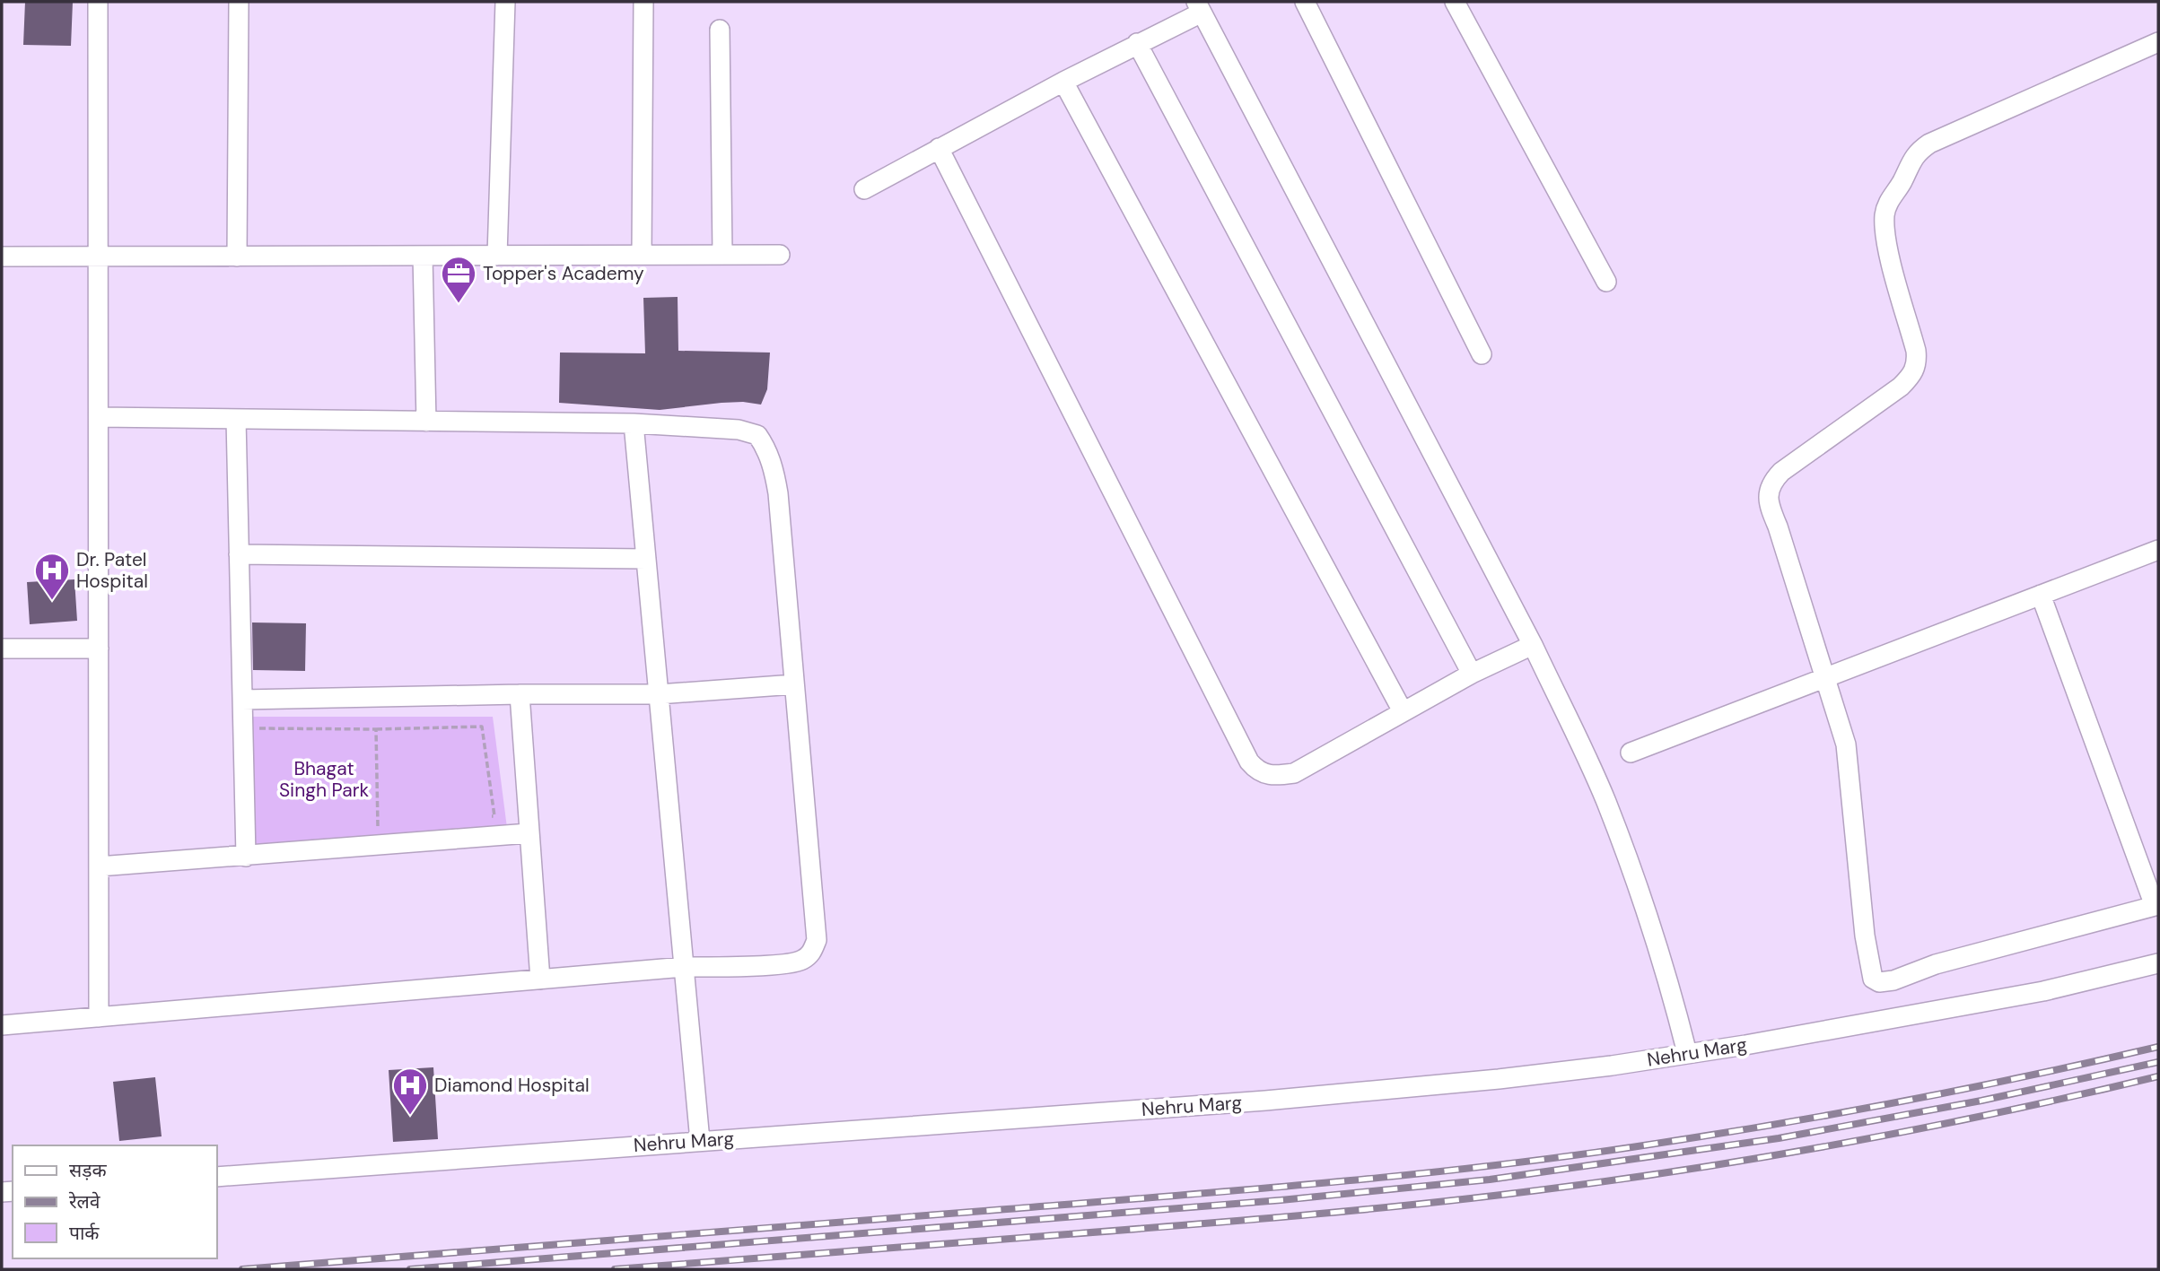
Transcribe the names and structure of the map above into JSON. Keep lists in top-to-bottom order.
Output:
{
  "streets": {
    "street": ["Nehru Marg"]
  },
  "parks": ["Bhagat Singh Park"],
  "places": {
    "office": ["Topper's Academy"],
    "hospital": ["Dr. Patel Hospital", "Diamond Hospital"]
  },
  "legend": ["सड़क", "रेलवे", "पार्क"]
}
